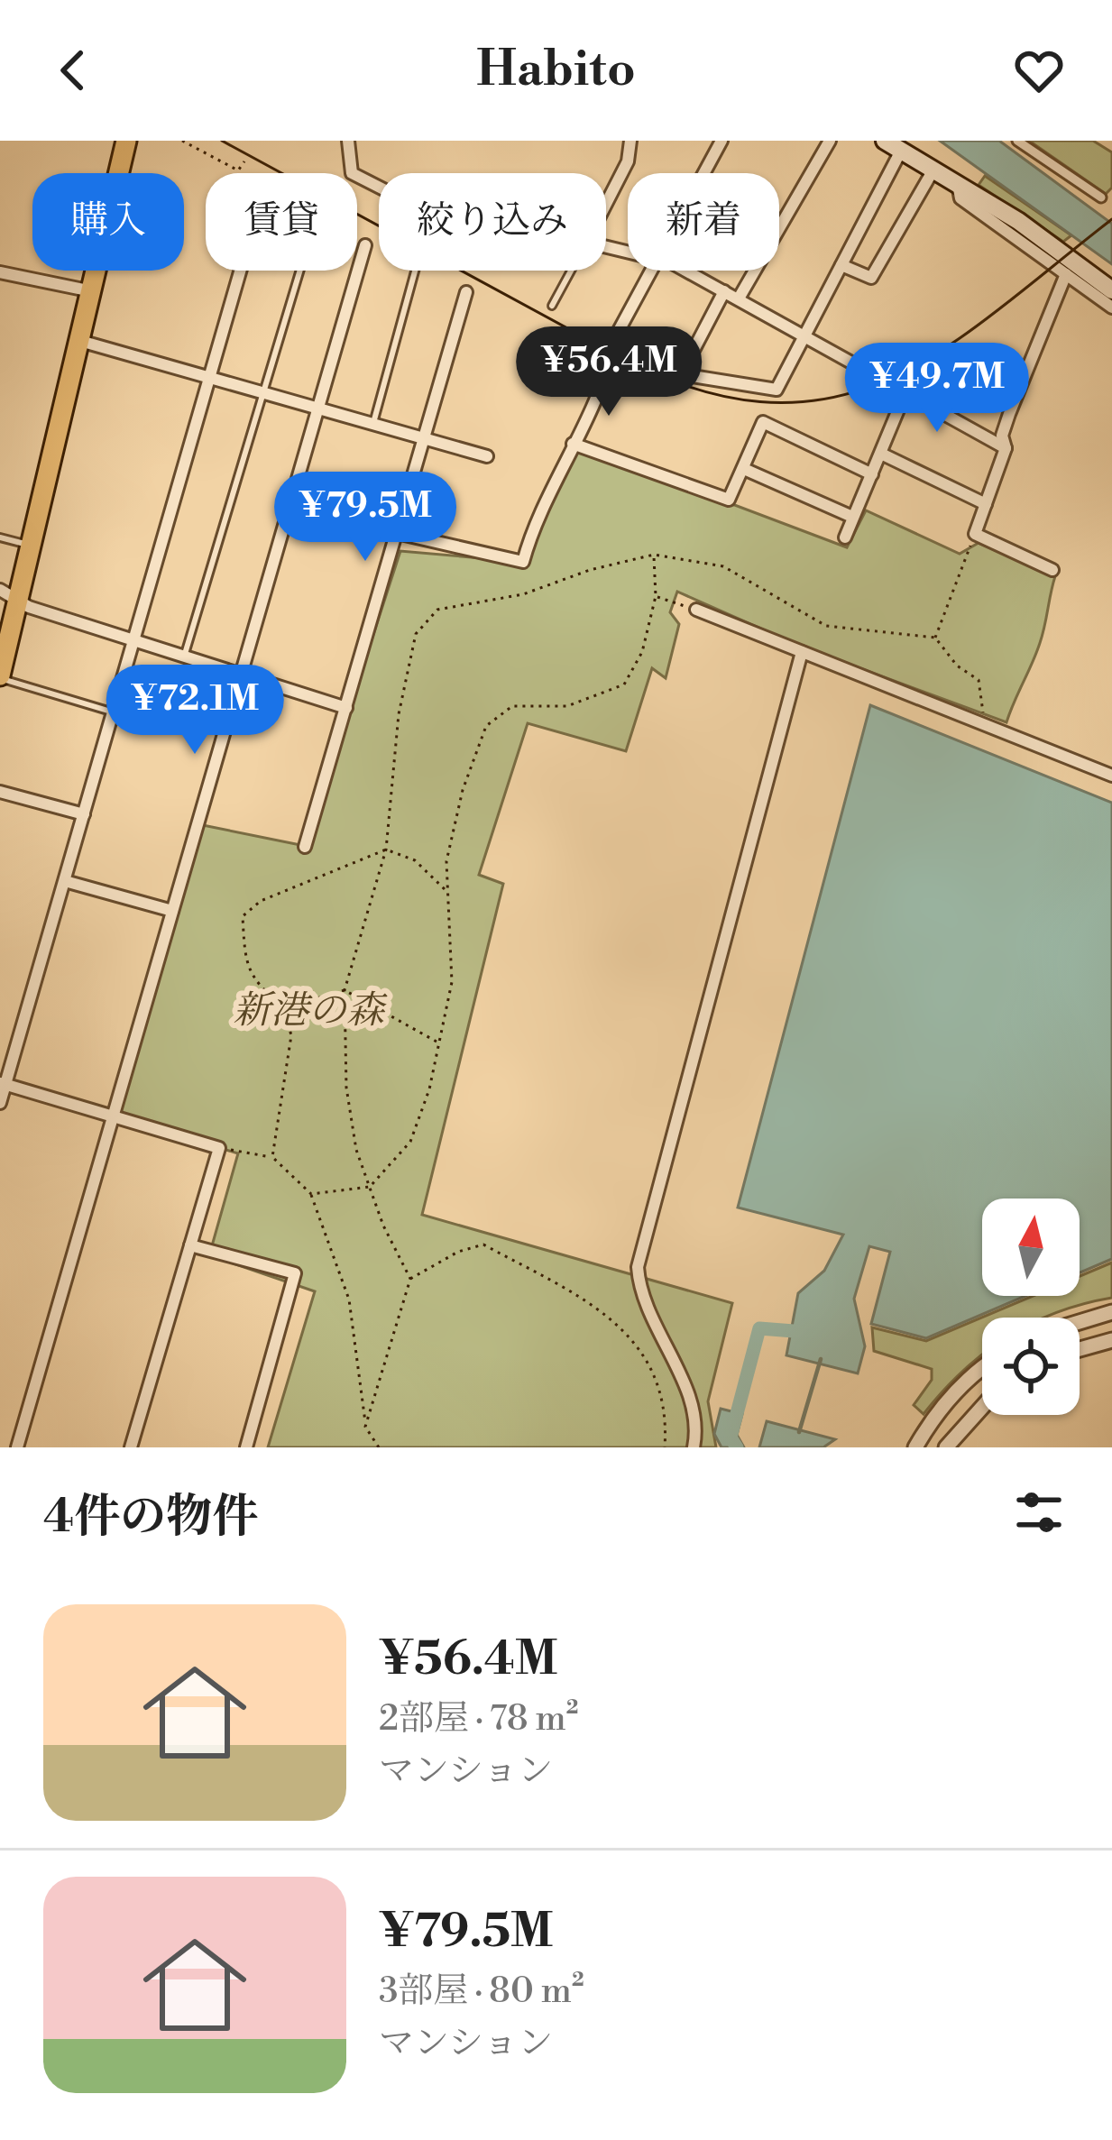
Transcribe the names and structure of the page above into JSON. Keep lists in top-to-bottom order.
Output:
{
  "parks": ["新港の森"],
  "north": "top",
  "page": {
    "header": "Habito",
    "chip": [
      "購入",
      "賃貸",
      "絞り込み",
      "新着"
    ],
    "price": [
      "¥56.4M",
      "¥49.7M",
      "¥79.5M",
      "¥72.1M"
    ],
    "heading": "4件の物件",
    "list": [
      {
        "name": "¥56.4M",
        "note": "2部屋 · 78 m² · マンション"
      },
      {
        "name": "¥79.5M",
        "note": "3部屋 · 80 m² · マンション"
      }
    ]
  }
}
